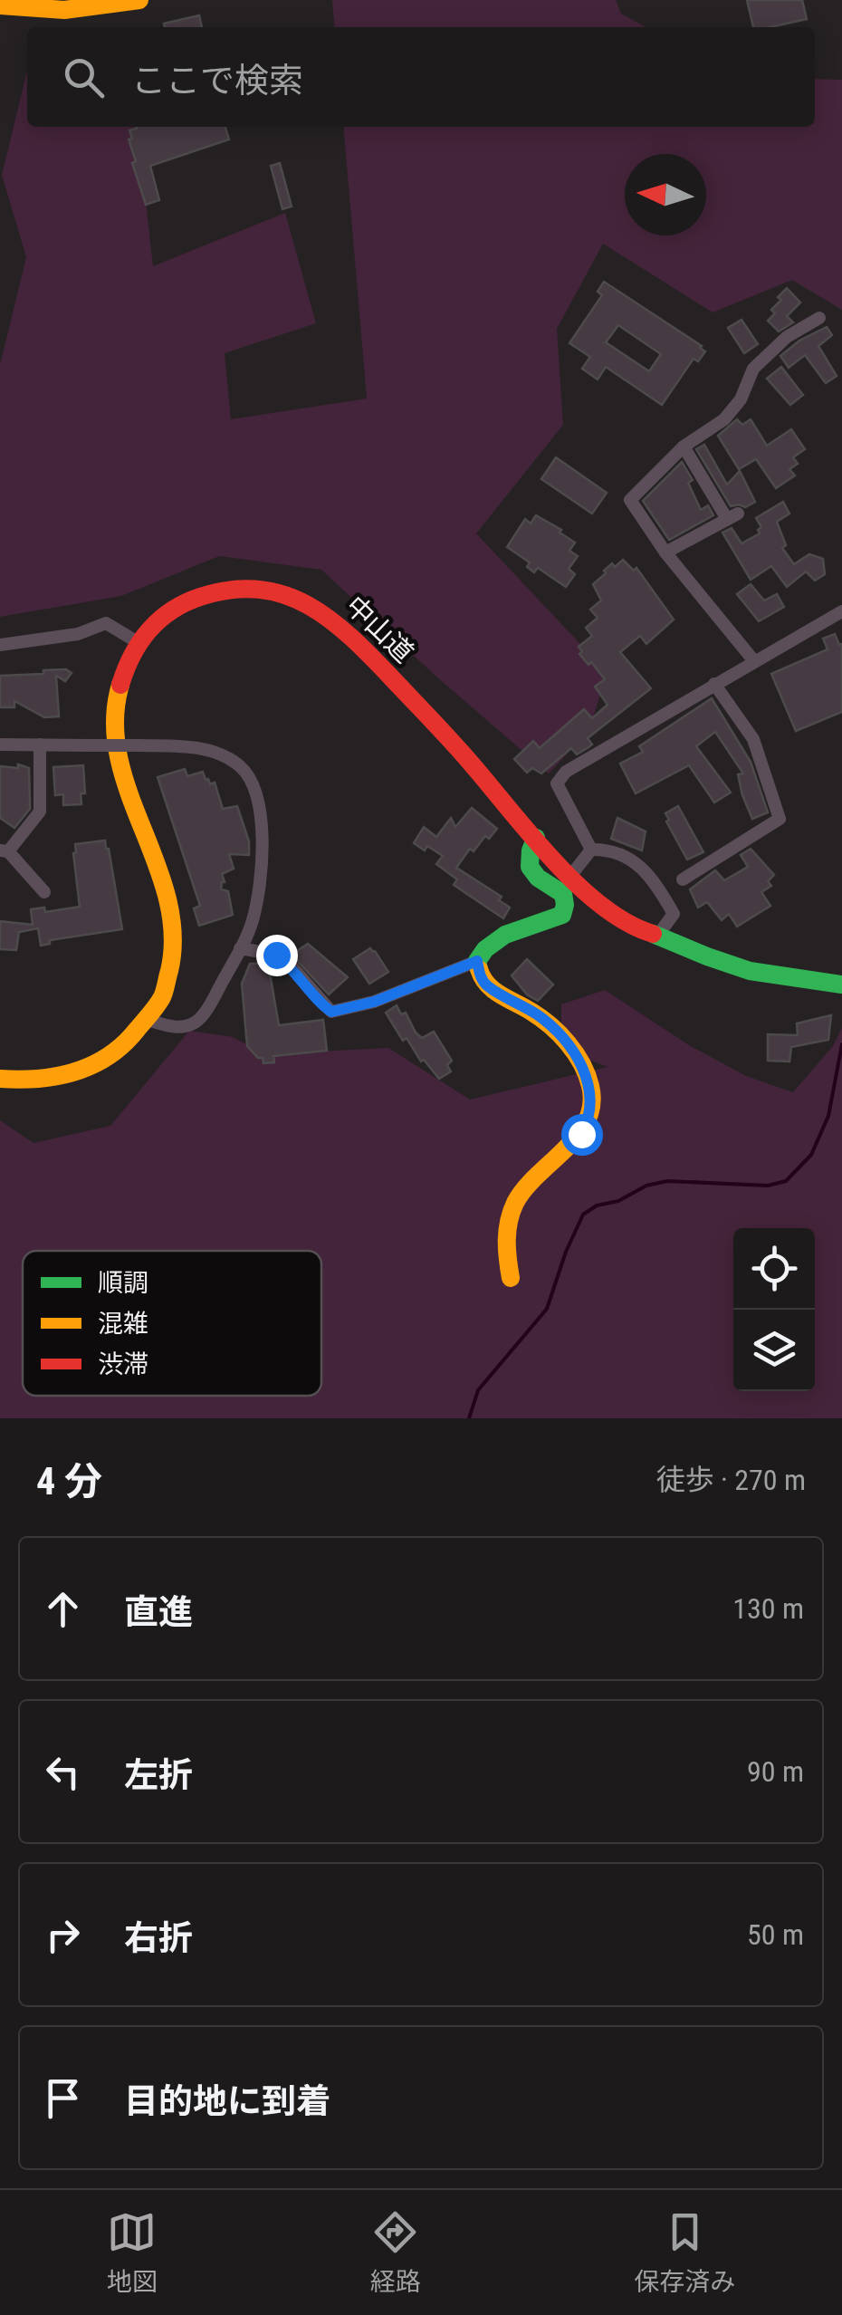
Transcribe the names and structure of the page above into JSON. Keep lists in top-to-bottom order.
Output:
{
  "streets": {
    "main road": ["中山道"]
  },
  "legend": ["順調", "混雑", "渋滞"],
  "north": "left",
  "page": {
    "search": "ここで検索",
    "heading": ["4 分", "徒歩 · 270 m"],
    "list": [
      ["直進", "130 m"],
      ["左折", "90 m"],
      ["右折", "50 m"],
      "目的地に到着"
    ],
    "nav": ["地図", "経路", "保存済み"]
  }
}
